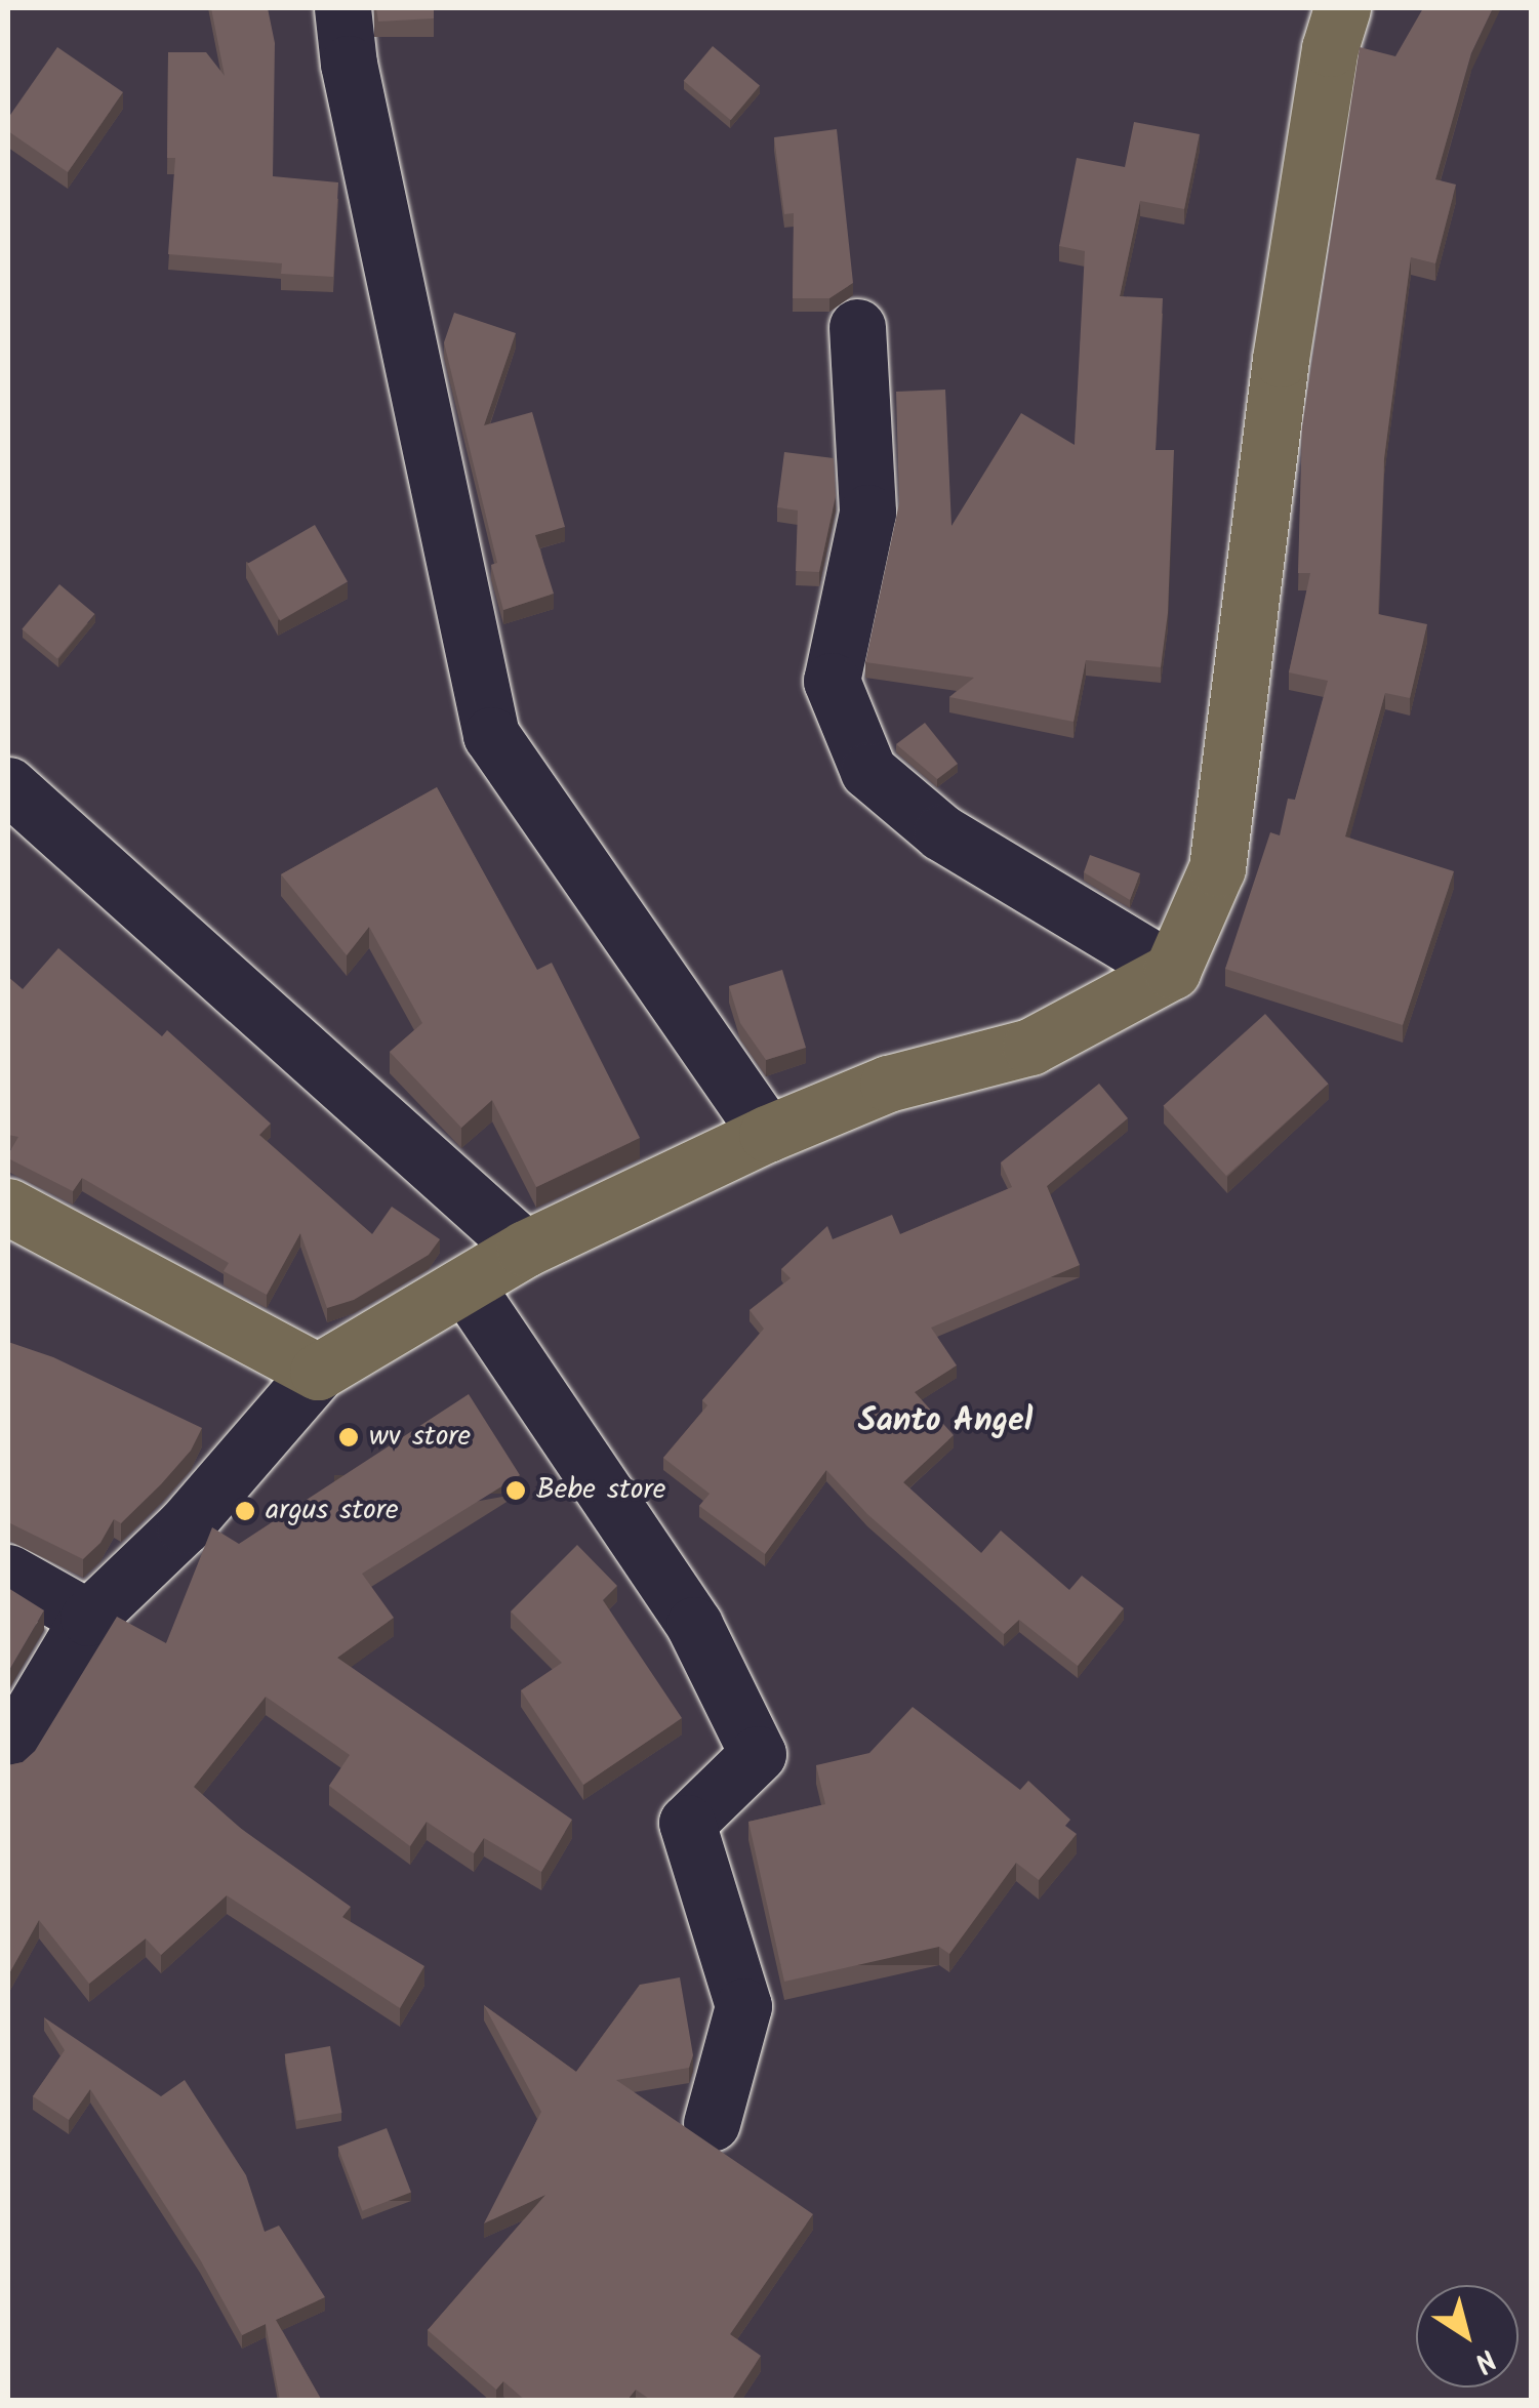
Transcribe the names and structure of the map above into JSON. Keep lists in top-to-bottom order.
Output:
{
  "districts": ["Santo Angel"],
  "places": ["wv store", "Bebe store", "argus store"],
  "north": "bottom right"
}
